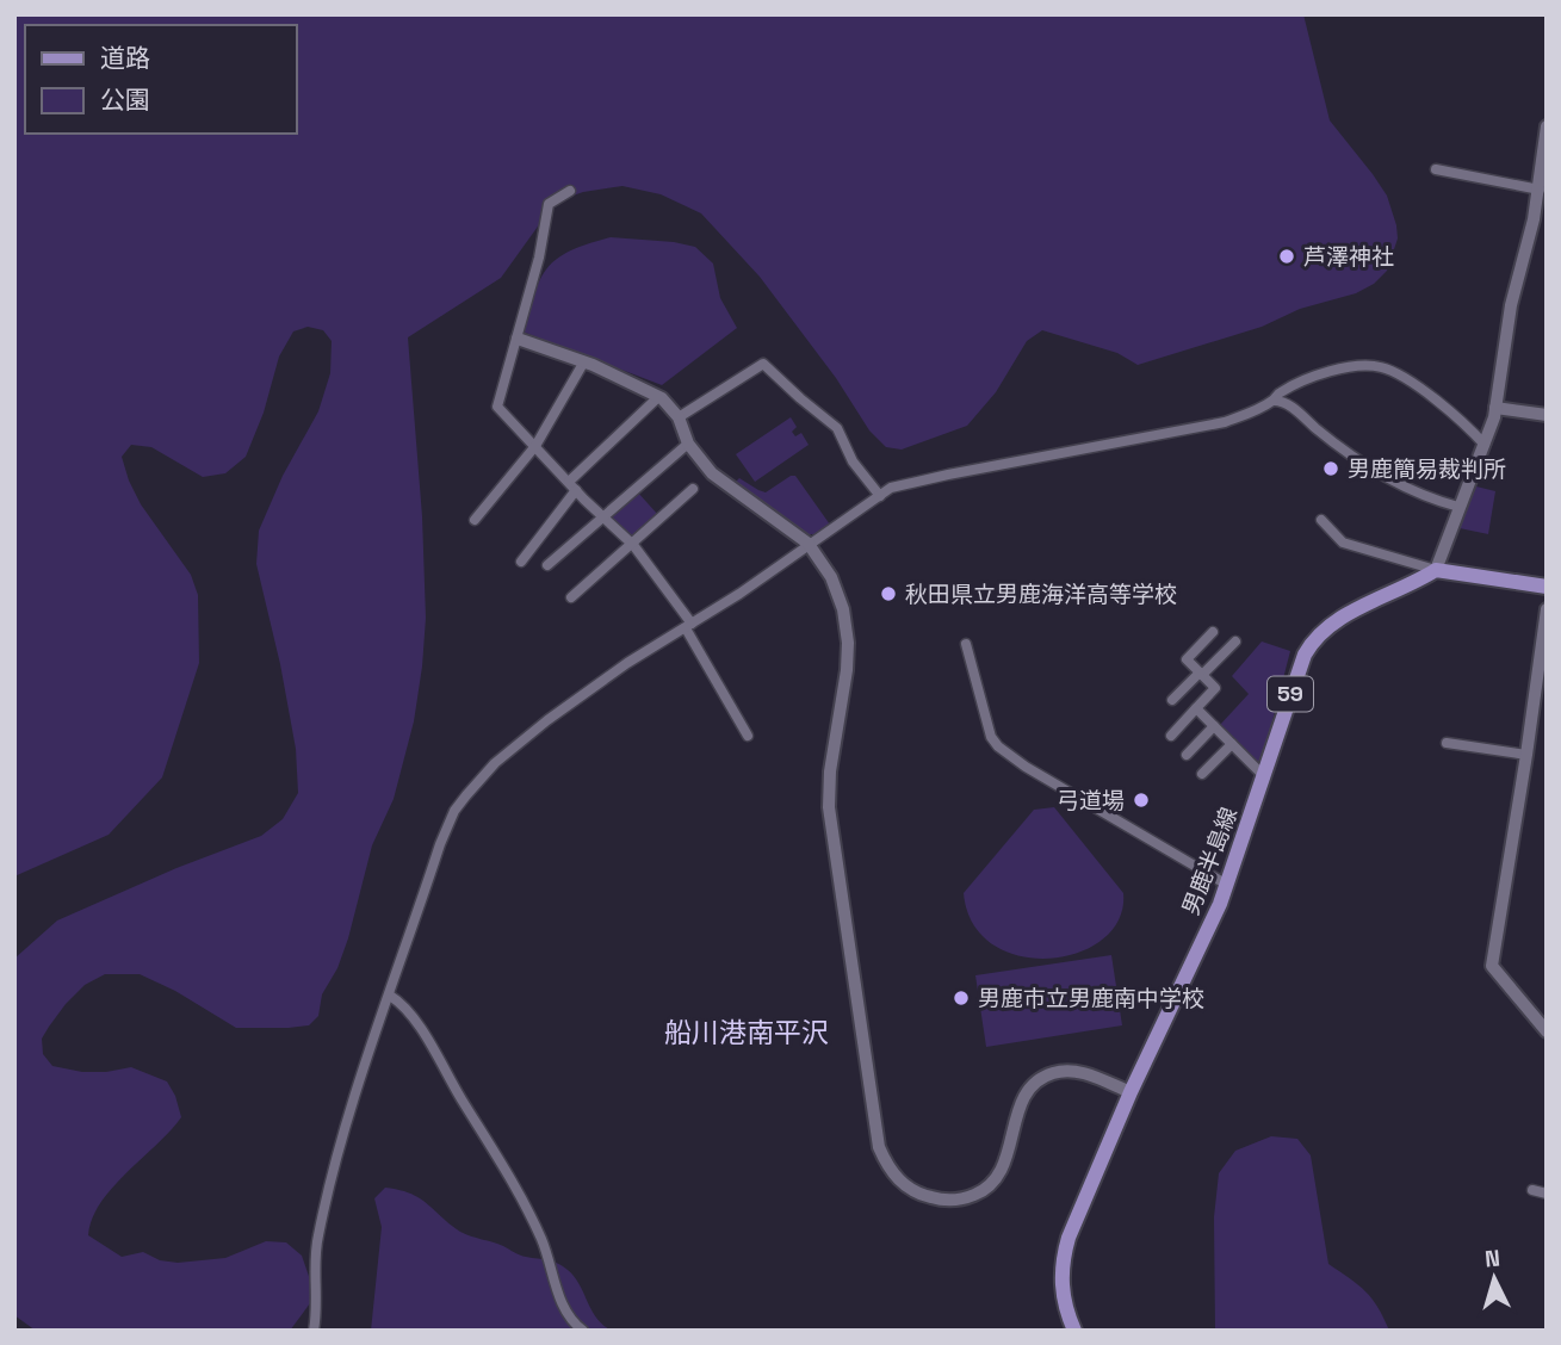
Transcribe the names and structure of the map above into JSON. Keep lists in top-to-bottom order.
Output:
{
  "streets": {
    "main road": ["59", "男鹿半島線"]
  },
  "districts": ["船川港南平沢"],
  "places": [
    "芦澤神社",
    "男鹿簡易裁判所",
    "秋田県立男鹿海洋高等学校",
    "弓道場",
    "男鹿市立男鹿南中学校"
  ],
  "legend": ["道路", "公園"],
  "north": "top"
}
